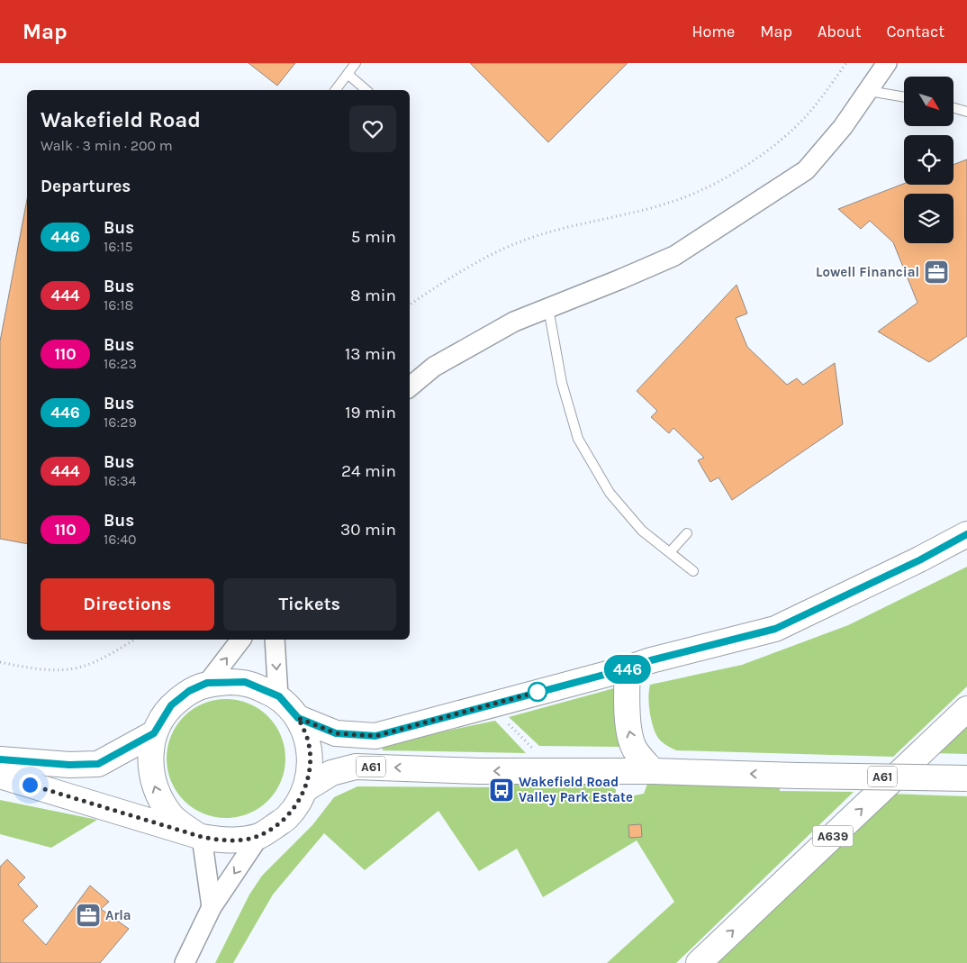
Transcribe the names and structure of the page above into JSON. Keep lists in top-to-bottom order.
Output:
{
  "streets": {
    "main road": ["A61", "A639"]
  },
  "places": {
    "office": ["Lowell Financial", "Arla"],
    "bus stop": ["Wakefield Road Valley Park Estate"]
  },
  "lines": ["bus line 446"],
  "north": "bottom right",
  "page": {
    "header": "Map",
    "nav": [
      "Home",
      "Map",
      "About",
      "Contact"
    ],
    "on_map": "446",
    "heading": [
      ["Wakefield Road", "Walk · 3 min · 200 m"],
      "Departures"
    ],
    "list": [
      {
        "mark": "446",
        "name": "Bus",
        "note": "16:15",
        "value": "5 min"
      },
      {
        "mark": "444",
        "name": "Bus",
        "note": "16:18",
        "value": "8 min"
      },
      {
        "mark": "110",
        "name": "Bus",
        "note": "16:23",
        "value": "13 min"
      },
      {
        "mark": "446",
        "name": "Bus",
        "note": "16:29",
        "value": "19 min"
      },
      {
        "mark": "444",
        "name": "Bus",
        "note": "16:34",
        "value": "24 min"
      },
      {
        "mark": "110",
        "name": "Bus",
        "note": "16:40",
        "value": "30 min"
      }
    ],
    "buttons": ["Directions", "Tickets"]
  }
}
